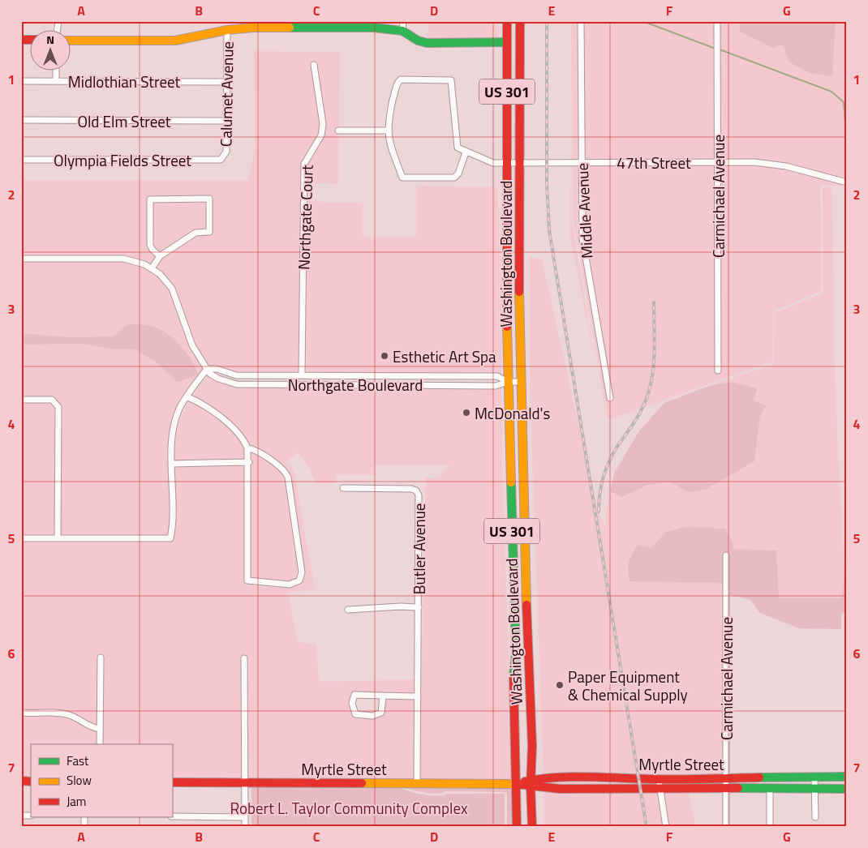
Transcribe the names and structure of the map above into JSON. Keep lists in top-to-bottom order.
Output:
{
  "streets": {
    "main road": ["US 301", "Washington Boulevard", "Myrtle Street"],
    "street": [
      "Midlothian Street",
      "Calumet Avenue",
      "Old Elm Street",
      "Olympia Fields Street",
      "47th Street",
      "Carmichael Avenue",
      "Middle Avenue",
      "Northgate Court",
      "Northgate Boulevard",
      "Butler Avenue"
    ]
  },
  "crossings": [
    ["Midlothian Street", "Calumet Avenue"],
    ["Calumet Avenue", "Old Elm Street"],
    ["Calumet Avenue", "Olympia Fields Street"],
    ["47th Street", "Carmichael Avenue"],
    ["47th Street", "Middle Avenue"],
    ["47th Street", "Washington Boulevard"],
    ["Carmichael Avenue", "Myrtle Street"],
    ["Northgate Court", "Northgate Boulevard"],
    ["Washington Boulevard", "Northgate Boulevard"],
    ["Washington Boulevard", "Myrtle Street"],
    ["Butler Avenue", "Myrtle Street"]
  ],
  "parks": ["Robert L. Taylor Community Complex"],
  "places": ["Esthetic Art Spa", "McDonald's", "Paper Equipment & Chemical Supply"],
  "legend": ["Fast", "Slow", "Jam"],
  "north": "top",
  "grid": {
    "columns": [
      "A",
      "B",
      "C",
      "D",
      "E",
      "F",
      "G"
    ],
    "rows": [
      "1",
      "2",
      "3",
      "4",
      "5",
      "6",
      "7"
    ]
  }
}
